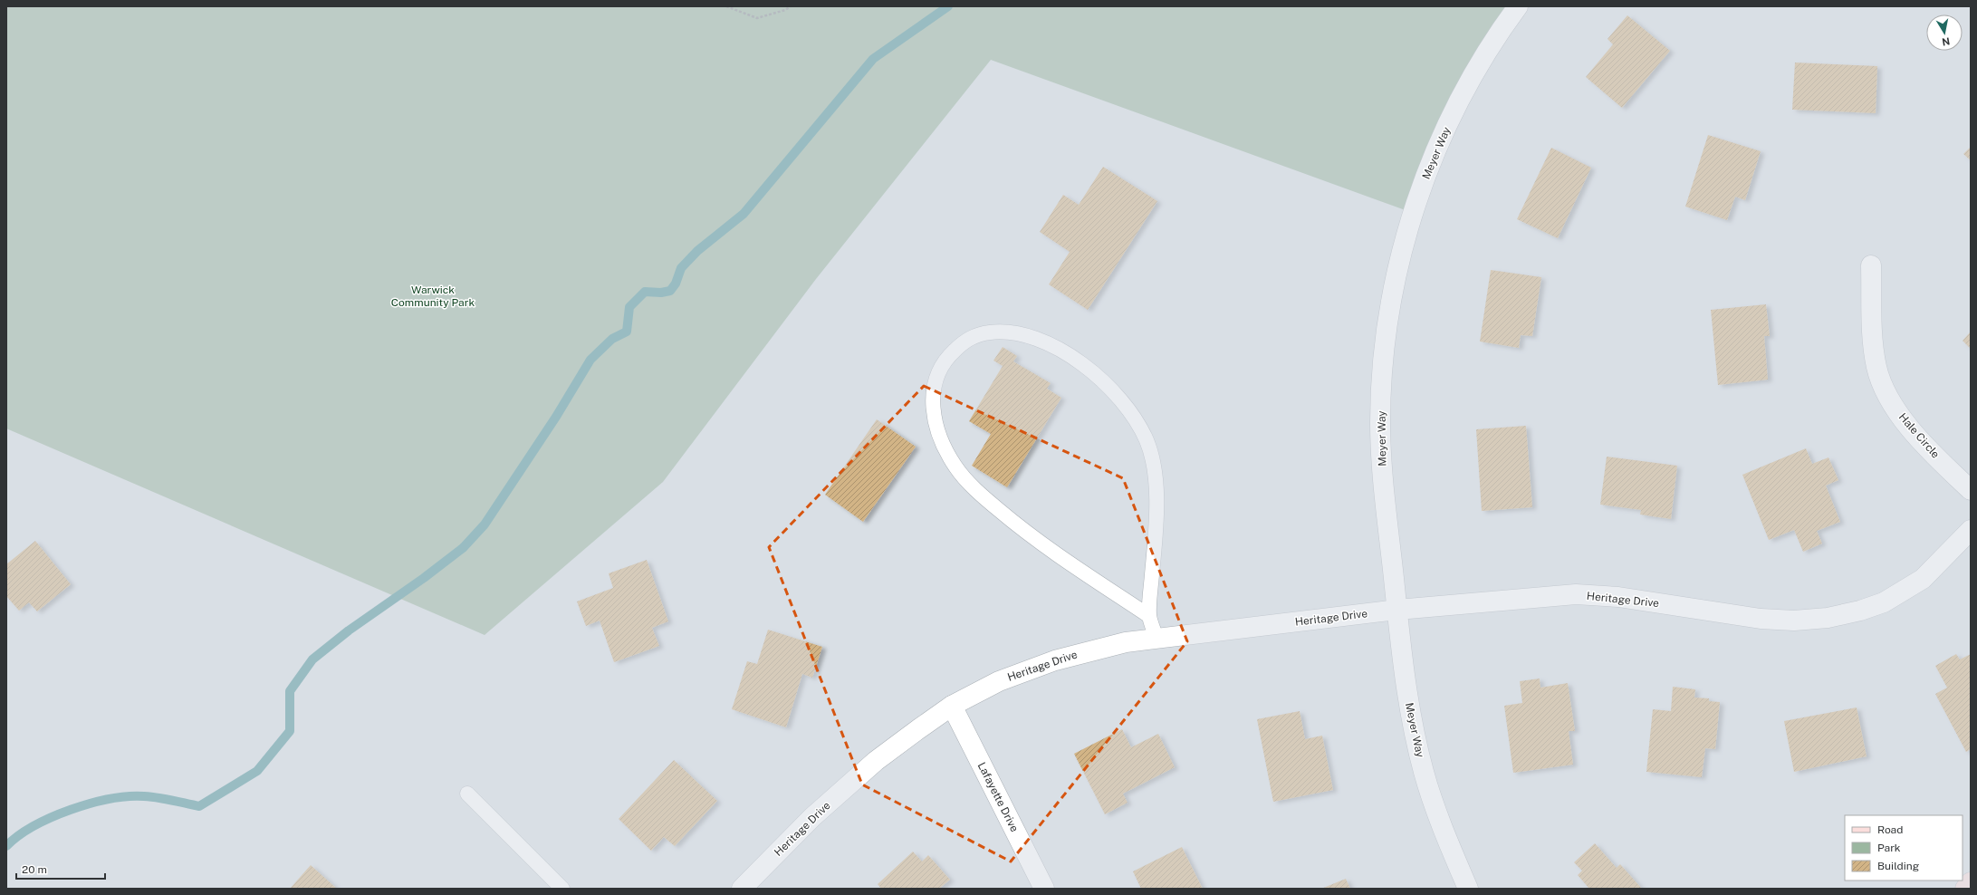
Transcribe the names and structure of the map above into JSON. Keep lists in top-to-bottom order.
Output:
{
  "streets": {
    "street": [
      "Meyer Way",
      "Hale Circle",
      "Heritage Drive",
      "Lafayette Drive"
    ]
  },
  "crossings": [
    ["Meyer Way", "Heritage Drive"],
    ["Heritage Drive", "Lafayette Drive"]
  ],
  "parks": ["Warwick Community Park"],
  "legend": ["Road", "Park", "Building"],
  "scale_bar": "20 m",
  "north": "bottom"
}
